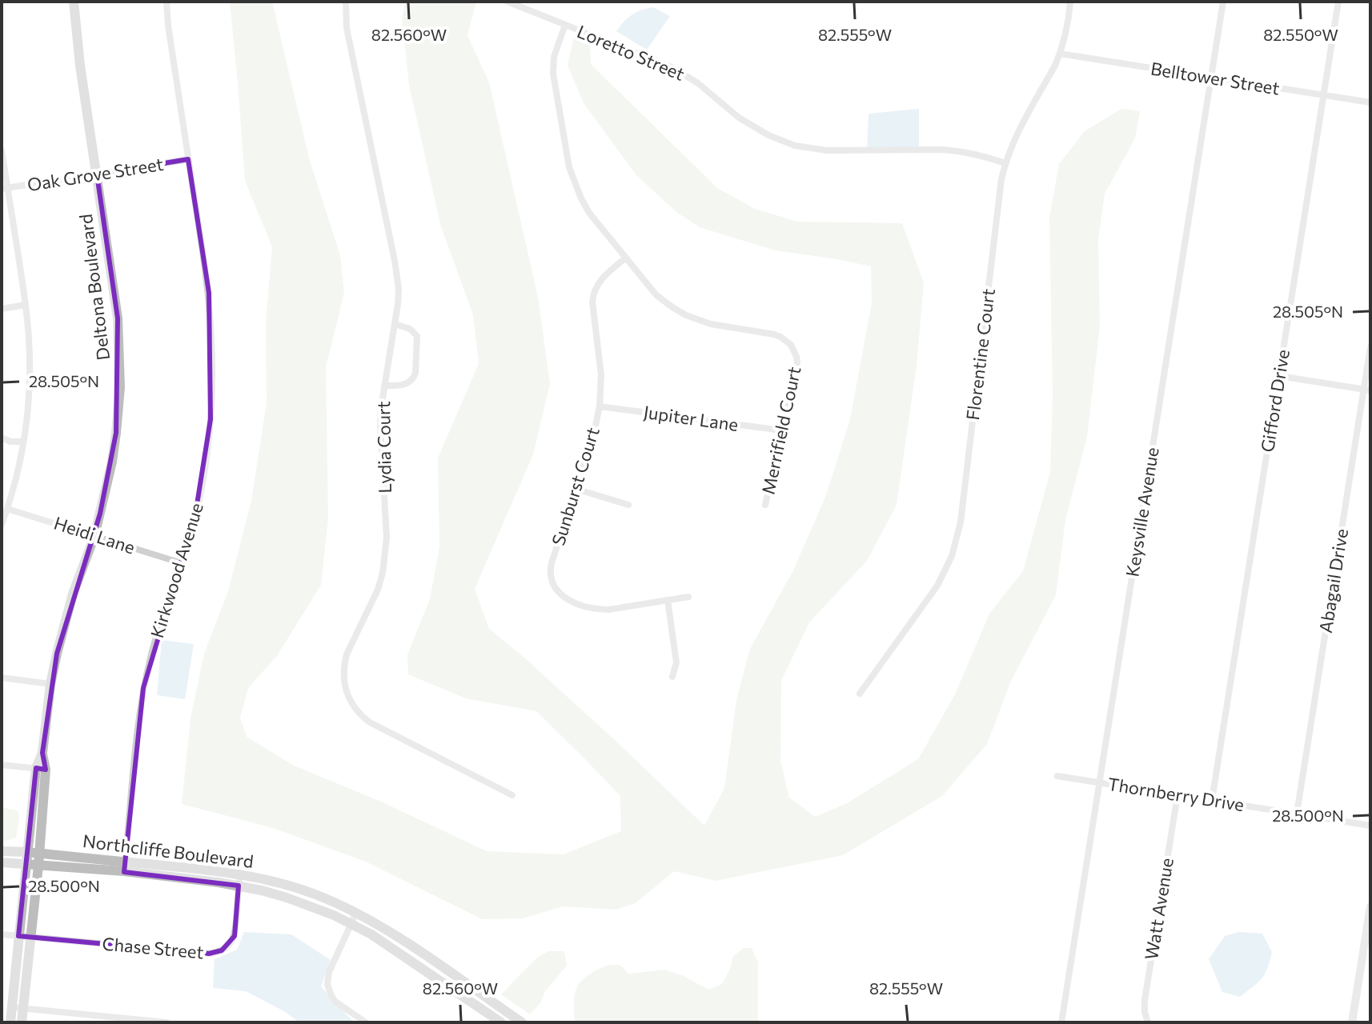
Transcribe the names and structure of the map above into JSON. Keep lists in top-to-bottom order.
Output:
{
  "streets": {
    "main road": ["Deltona Boulevard", "Northcliffe Boulevard"],
    "street": [
      "Loretto Street",
      "Belltower Street",
      "Oak Grove Street",
      "Florentine Court",
      "Gifford Drive",
      "Jupiter Lane",
      "Merrifield Court",
      "Lydia Court",
      "Sunburst Court",
      "Keysville Avenue",
      "Heidi Lane",
      "Kirkwood Avenue",
      "Abagail Drive",
      "Thornberry Drive",
      "Watt Avenue",
      "Chase Street"
    ]
  },
  "crossings": [
    ["Loretto Street", "Florentine Court"],
    ["Loretto Street", "Merrifield Court"],
    ["Belltower Street", "Florentine Court"],
    ["Belltower Street", "Gifford Drive"],
    ["Belltower Street", "Keysville Avenue"],
    ["Oak Grove Street", "Deltona Boulevard"],
    ["Oak Grove Street", "Kirkwood Avenue"],
    ["Deltona Boulevard", "Heidi Lane"],
    ["Deltona Boulevard", "Northcliffe Boulevard"],
    ["Deltona Boulevard", "Chase Street"],
    ["Gifford Drive", "Thornberry Drive"],
    ["Jupiter Lane", "Merrifield Court"],
    ["Jupiter Lane", "Sunburst Court"],
    ["Merrifield Court", "Sunburst Court"],
    ["Keysville Avenue", "Thornberry Drive"],
    ["Heidi Lane", "Kirkwood Avenue"],
    ["Kirkwood Avenue", "Northcliffe Boulevard"],
    ["Abagail Drive", "Thornberry Drive"],
    ["Thornberry Drive", "Watt Avenue"],
    ["Northcliffe Boulevard", "Chase Street"]
  ],
  "coordinates": [
    "82.560°W",
    "82.555°W",
    "82.550°W",
    "28.505°N",
    "28.500°N"
  ]
}
